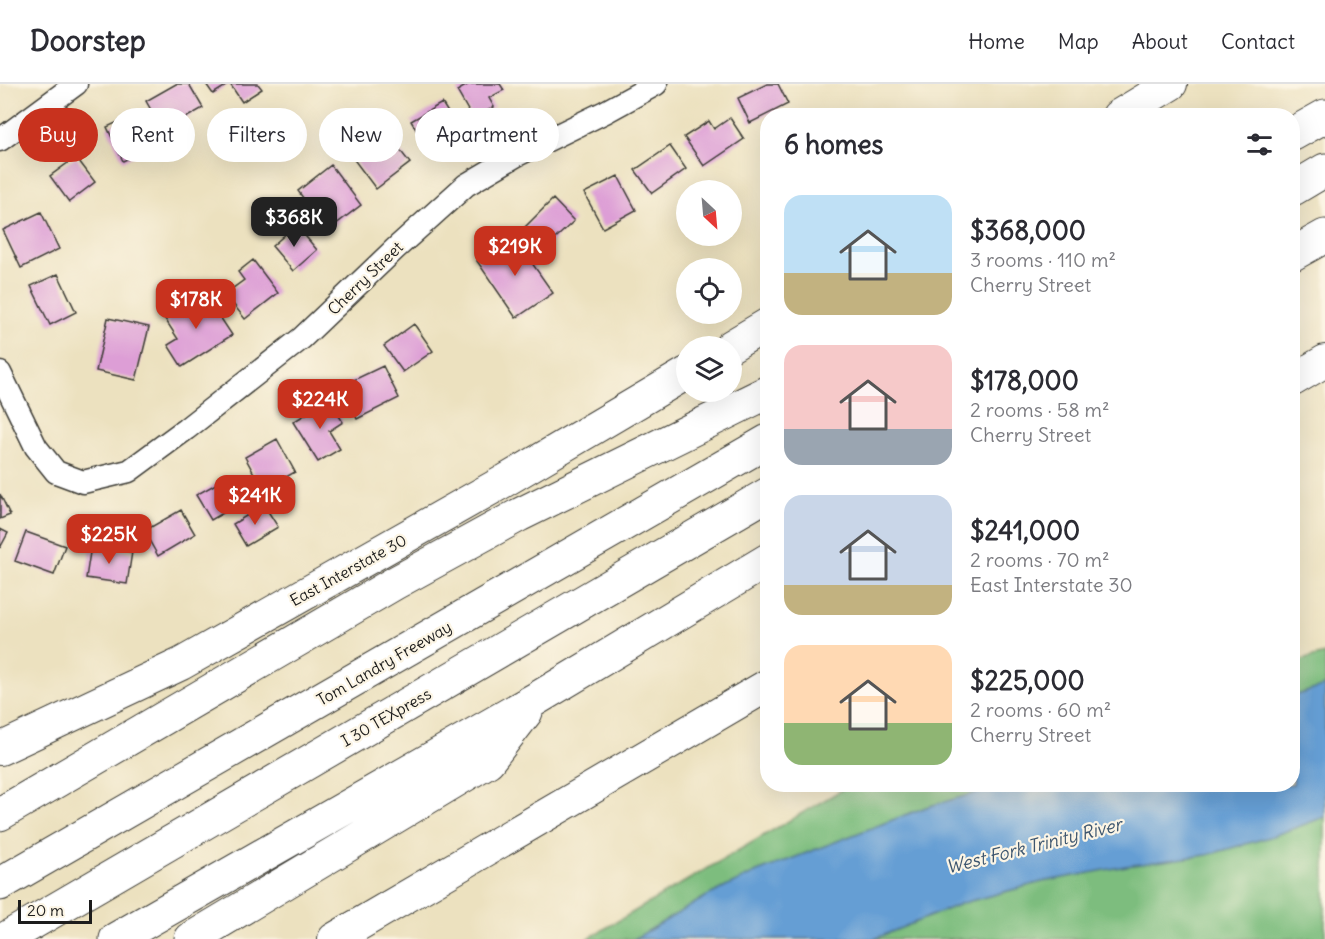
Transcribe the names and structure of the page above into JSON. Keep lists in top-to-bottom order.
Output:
{
  "streets": {
    "highway": ["Tom Landry Freeway", "I 30 TEXpress"],
    "main road": ["East Interstate 30"],
    "street": ["Cherry Street"]
  },
  "water": ["West Fork Trinity River"],
  "scale_bar": "20 m",
  "north": "bottom right",
  "page": {
    "header": "Doorstep",
    "nav": [
      "Home",
      "Map",
      "About",
      "Contact"
    ],
    "chip": [
      "Buy",
      "Rent",
      "Filters",
      "New",
      "Apartment"
    ],
    "heading": "6 homes",
    "list": [
      {
        "name": "$368,000",
        "note": "3 rooms · 110 m² · Cherry Street"
      },
      {
        "name": "$178,000",
        "note": "2 rooms · 58 m² · Cherry Street"
      },
      {
        "name": "$241,000",
        "note": "2 rooms · 70 m² · East Interstate 30"
      },
      {
        "name": "$225,000",
        "note": "2 rooms · 60 m² · Cherry Street"
      }
    ],
    "price": [
      "$368K",
      "$219K",
      "$178K",
      "$224K",
      "$241K",
      "$225K"
    ],
    "scale": "20 m"
  }
}
